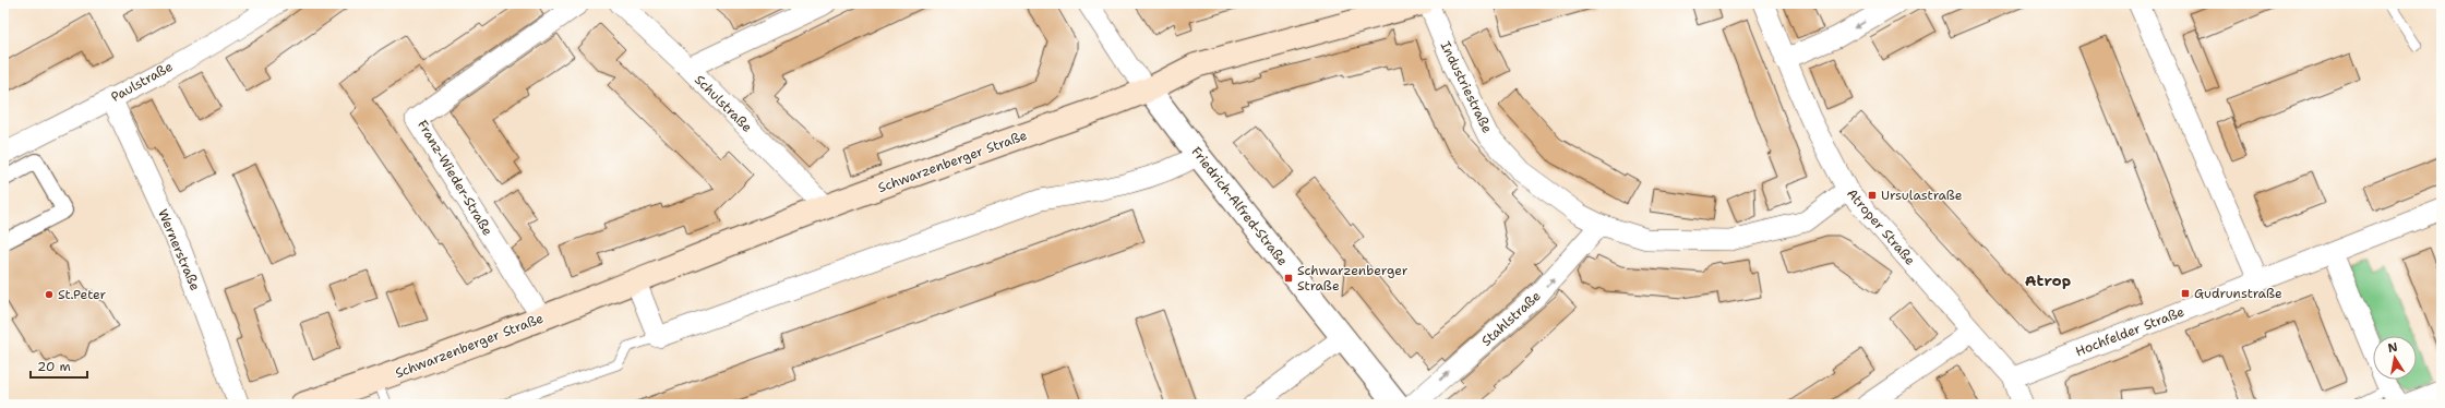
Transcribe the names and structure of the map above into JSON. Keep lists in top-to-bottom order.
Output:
{
  "streets": {
    "main road": ["Schwarzenberger Straße"],
    "street": [
      "Paulstraße",
      "Industriestraße",
      "Schulstraße",
      "Franz-Wieder-Straße",
      "Friedrich-Alfred-Straße",
      "Atroper Straße",
      "Wernerstraße",
      "Stahlstraße",
      "Hochfelder Straße"
    ]
  },
  "crossings": [
    ["Paulstraße", "Wernerstraße"],
    ["Industriestraße", "Atroper Straße"],
    ["Industriestraße", "Stahlstraße"],
    ["Schulstraße", "Schwarzenberger Straße"],
    ["Schwarzenberger Straße", "Franz-Wieder-Straße"],
    ["Schwarzenberger Straße", "Friedrich-Alfred-Straße"],
    ["Atroper Straße", "Hochfelder Straße"]
  ],
  "one_way": ["Stahlstraße"],
  "districts": ["Atrop"],
  "places": {
    "transit": ["Ursulastraße", "Schwarzenberger Straße", "Gudrunstraße"],
    "other": ["St.Peter"]
  },
  "scale_bar": "20 m",
  "north": "top"
}
